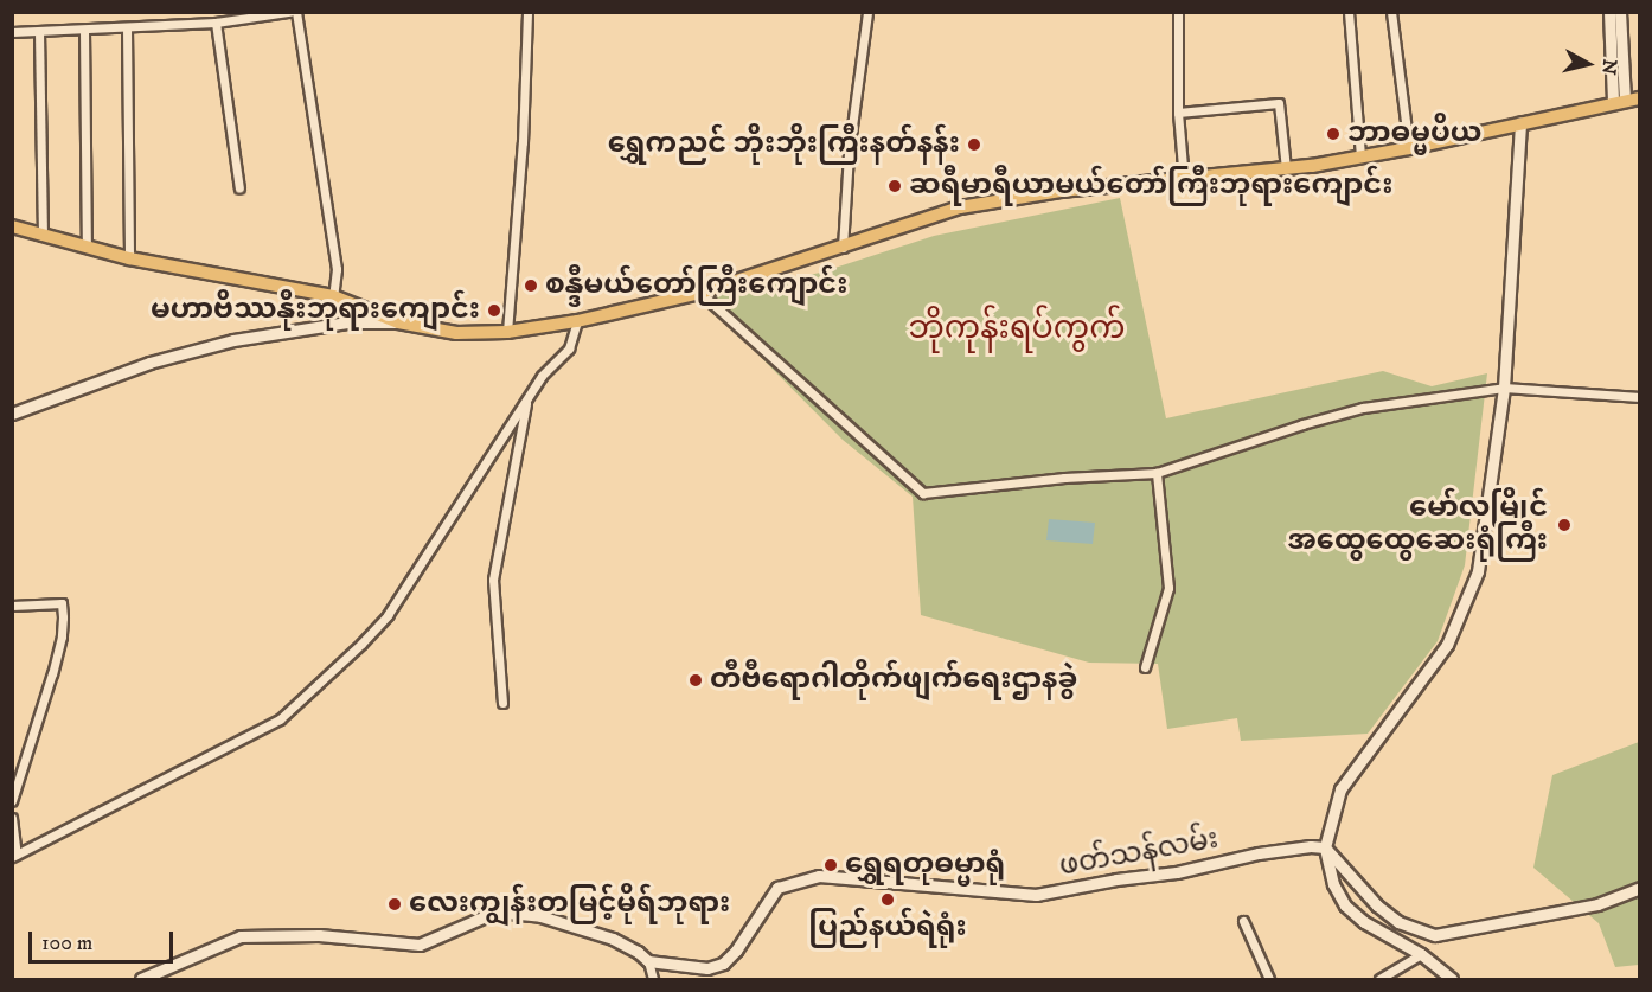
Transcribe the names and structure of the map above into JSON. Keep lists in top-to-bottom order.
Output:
{
  "streets": {
    "street": ["ဖတ်သန်လမ်း"]
  },
  "districts": ["ဘိုကုန်းရပ်ကွက်"],
  "places": [
    "ဘာဓမ္မပိယ",
    "ရွှေကညင် ဘိုးဘိုးကြီးနတ်နန်း",
    "ဆရီမာရီယာမယ်တော်ကြီးဘုရားကျောင်း",
    "စန္ဒီမယ်တော်ကြီးကျောင်း",
    "မဟာဗိဿနိုးဘုရားကျောင်း",
    "မော်လမြိုင် အထွေထွေဆေးရုံကြီး",
    "တီဗီရောဂါတိုက်ဖျက်ရေးဌာနခွဲ",
    "ရွှေရတုဓမ္မာရုံ",
    "ပြည်နယ်ရဲရုံး",
    "လေးကျွန်းတမြင့်မိုရ်ဘုရား"
  ],
  "scale_bar": "100 m",
  "north": "right"
}
